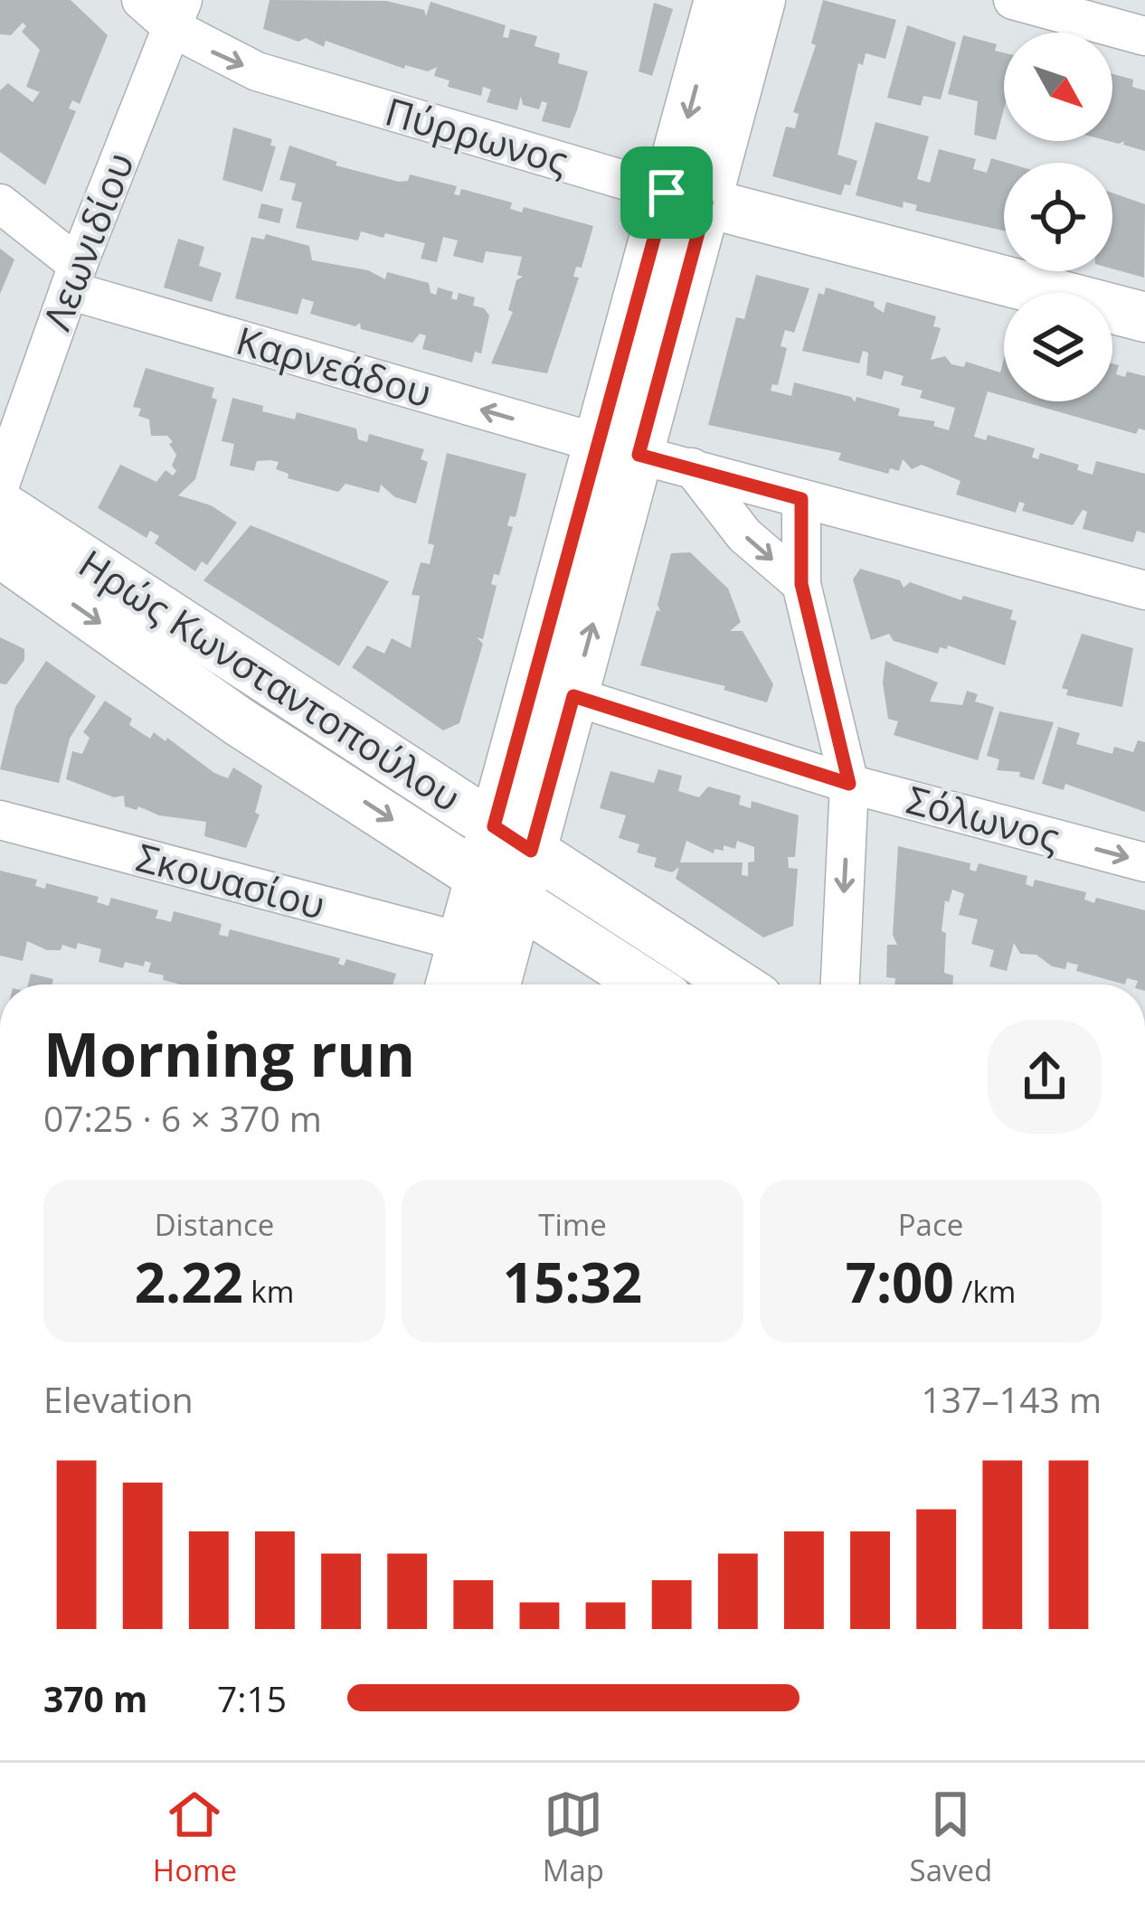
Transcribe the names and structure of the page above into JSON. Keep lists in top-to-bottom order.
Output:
{
  "streets": {
    "street": [
      "Πύρρωνος",
      "Λεωνιδίου",
      "Καρνεάδου",
      "Ηρώς Κωνσταντοπούλου",
      "Σόλωνος",
      "Σκουασίου"
    ]
  },
  "crossings": [
    ["Πύρρωνος", "Λεωνιδίου"],
    ["Λεωνιδίου", "Καρνεάδου"]
  ],
  "one_way": ["Πύρρωνος", "Καρνεάδου", "Σόλωνος"],
  "north": "bottom right",
  "page": {
    "heading": ["Morning run", "07:25 · 6 × 370 m"],
    "stats": [
      ["Distance", "2.22 km"],
      ["Time", "15:32"],
      ["Pace", "7:00 /km"]
    ],
    "chart": ["Elevation", "137–143 m"],
    "list": [
      {
        "name": "370 m",
        "note": "7:15"
      }
    ],
    "tabs": ["Home", "Map", "Saved"]
  }
}
